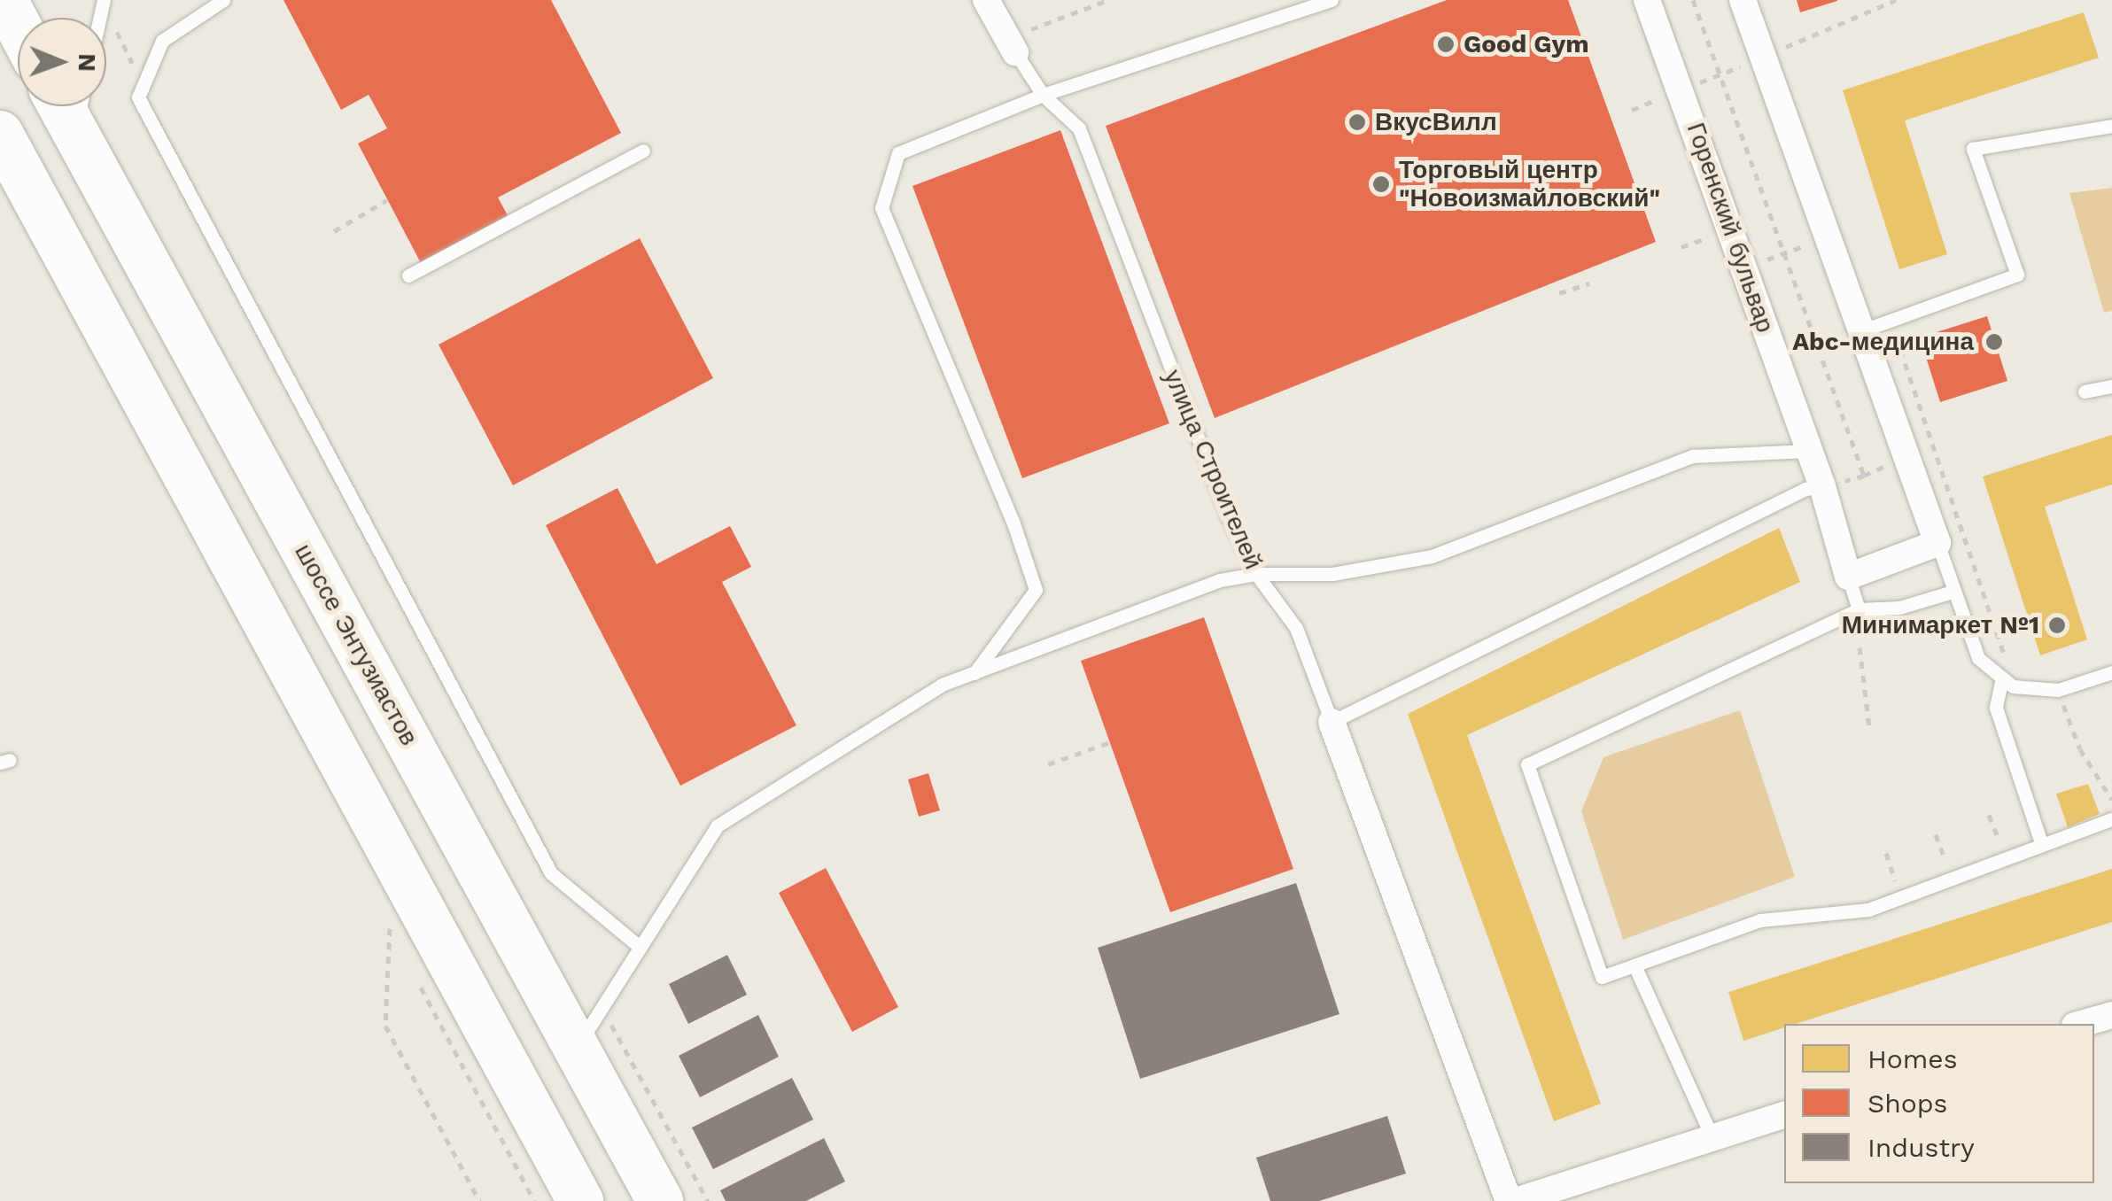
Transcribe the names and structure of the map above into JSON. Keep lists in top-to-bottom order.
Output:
{
  "streets": {
    "highway": ["шоссе Энтузиастов"],
    "street": ["Горенский бульвар", "улица Строителей"]
  },
  "places": [
    "Good Gym",
    "ВкусВилл",
    "Торговый центр \"Новоизмайловский\"",
    "Abc-медицина",
    "Минимаркет №1"
  ],
  "legend": ["Homes", "Shops", "Industry"],
  "north": "right"
}
